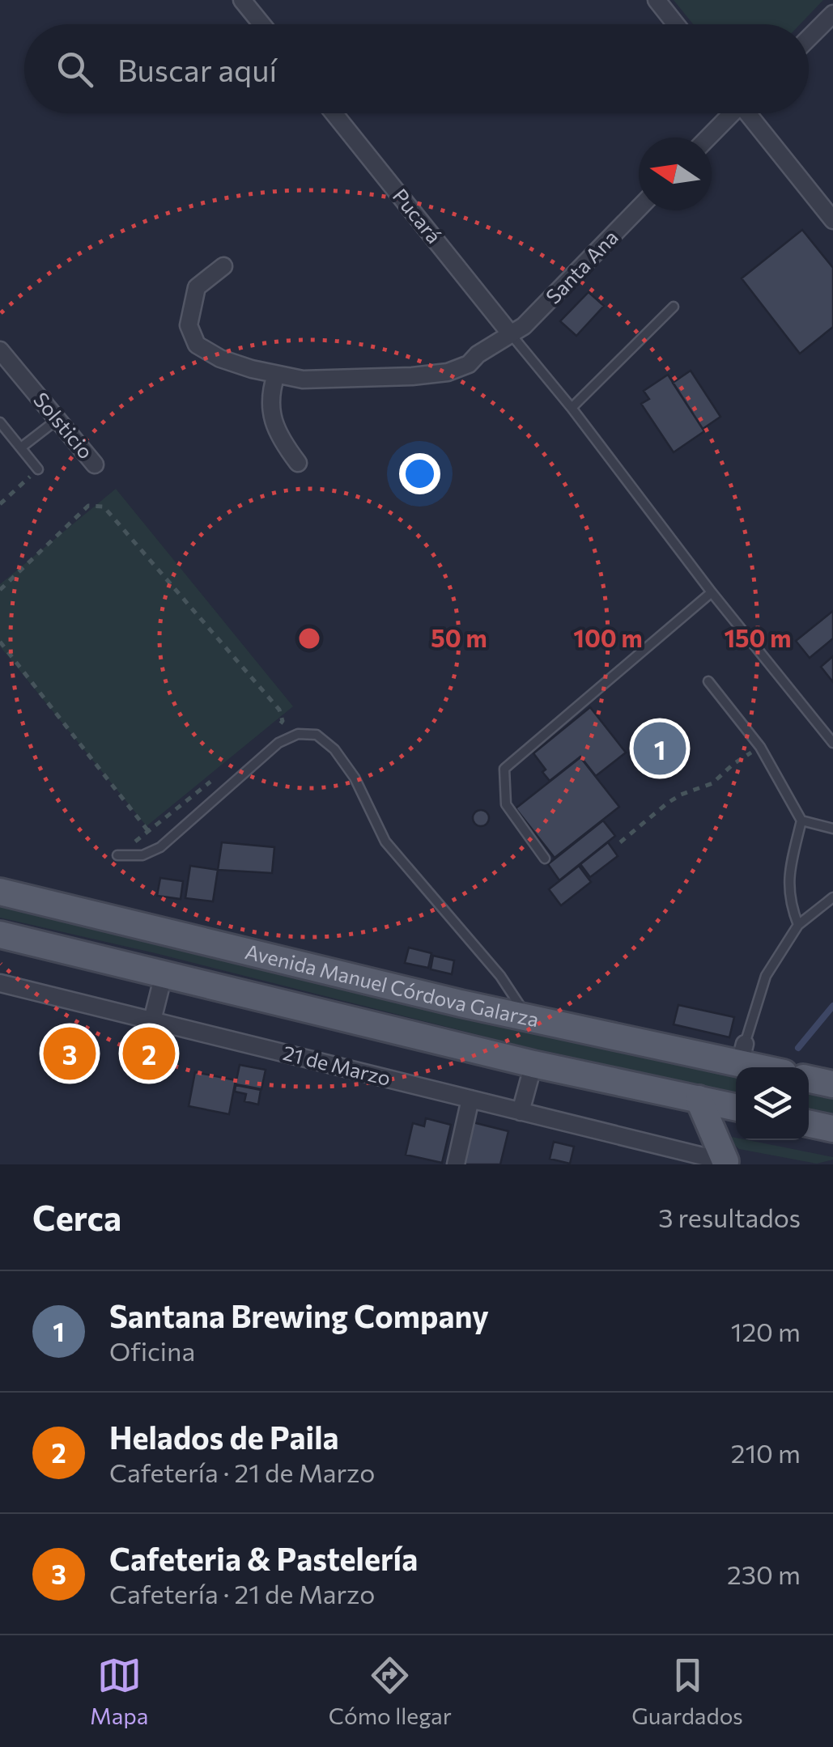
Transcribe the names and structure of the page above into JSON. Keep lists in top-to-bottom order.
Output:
{
  "streets": {
    "main road": ["Avenida Manuel Córdova Galarza"],
    "street": [
      "Pucará",
      "Santa Ana",
      "Solsticio",
      "21 de Marzo"
    ]
  },
  "crossings": [
    ["Pucará", "Santa Ana"]
  ],
  "north": "left",
  "page": {
    "search": "Buscar aquí",
    "pins": ["1", "2", "3"],
    "heading": ["Cerca", "3 resultados"],
    "list": [
      {
        "mark": "1",
        "name": "Santana Brewing Company",
        "note": "Oficina",
        "value": "120 m"
      },
      {
        "mark": "2",
        "name": "Helados de Paila",
        "note": "Cafetería · 21 de Marzo",
        "value": "210 m"
      },
      {
        "mark": "3",
        "name": "Cafeteria & Pastelería",
        "note": "Cafetería · 21 de Marzo",
        "value": "230 m"
      }
    ],
    "nav": ["Mapa", "Cómo llegar", "Guardados"]
  },
  "rings": ["50 m", "100 m", "150 m"]
}
